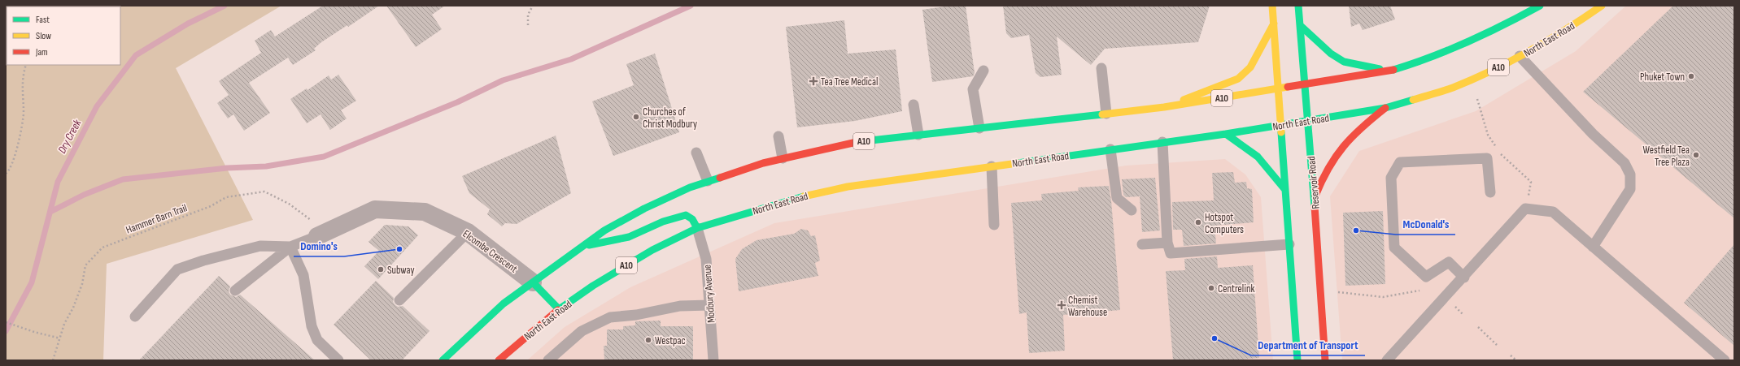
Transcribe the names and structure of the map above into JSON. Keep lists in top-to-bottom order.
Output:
{
  "streets": {
    "main road": ["North East Road", "A10", "Reservoir Road"],
    "street": ["Elcombe Crescent"],
    "lane": ["Modbury Avenue"],
    "path": ["Hammer Barn Trail"]
  },
  "crossings": [
    ["North East Road", "Reservoir Road"],
    ["North East Road", "Modbury Avenue"],
    ["A10", "Reservoir Road"],
    ["A10", "Elcombe Crescent"],
    ["Hammer Barn Trail", "Elcombe Crescent"]
  ],
  "water": ["Dry Creek"],
  "places": {
    "other": [
      "Phuket Town",
      "Churches of Christ Modbury",
      "Westfield Tea Tree Plaza",
      "Hotspot Computers",
      "McDonald's",
      "Domino's",
      "Subway",
      "Centrelink",
      "Department of Transport",
      "Westpac"
    ],
    "health": ["Tea Tree Medical", "Chemist Warehouse"]
  },
  "legend": ["Fast", "Slow", "Jam"]
}
